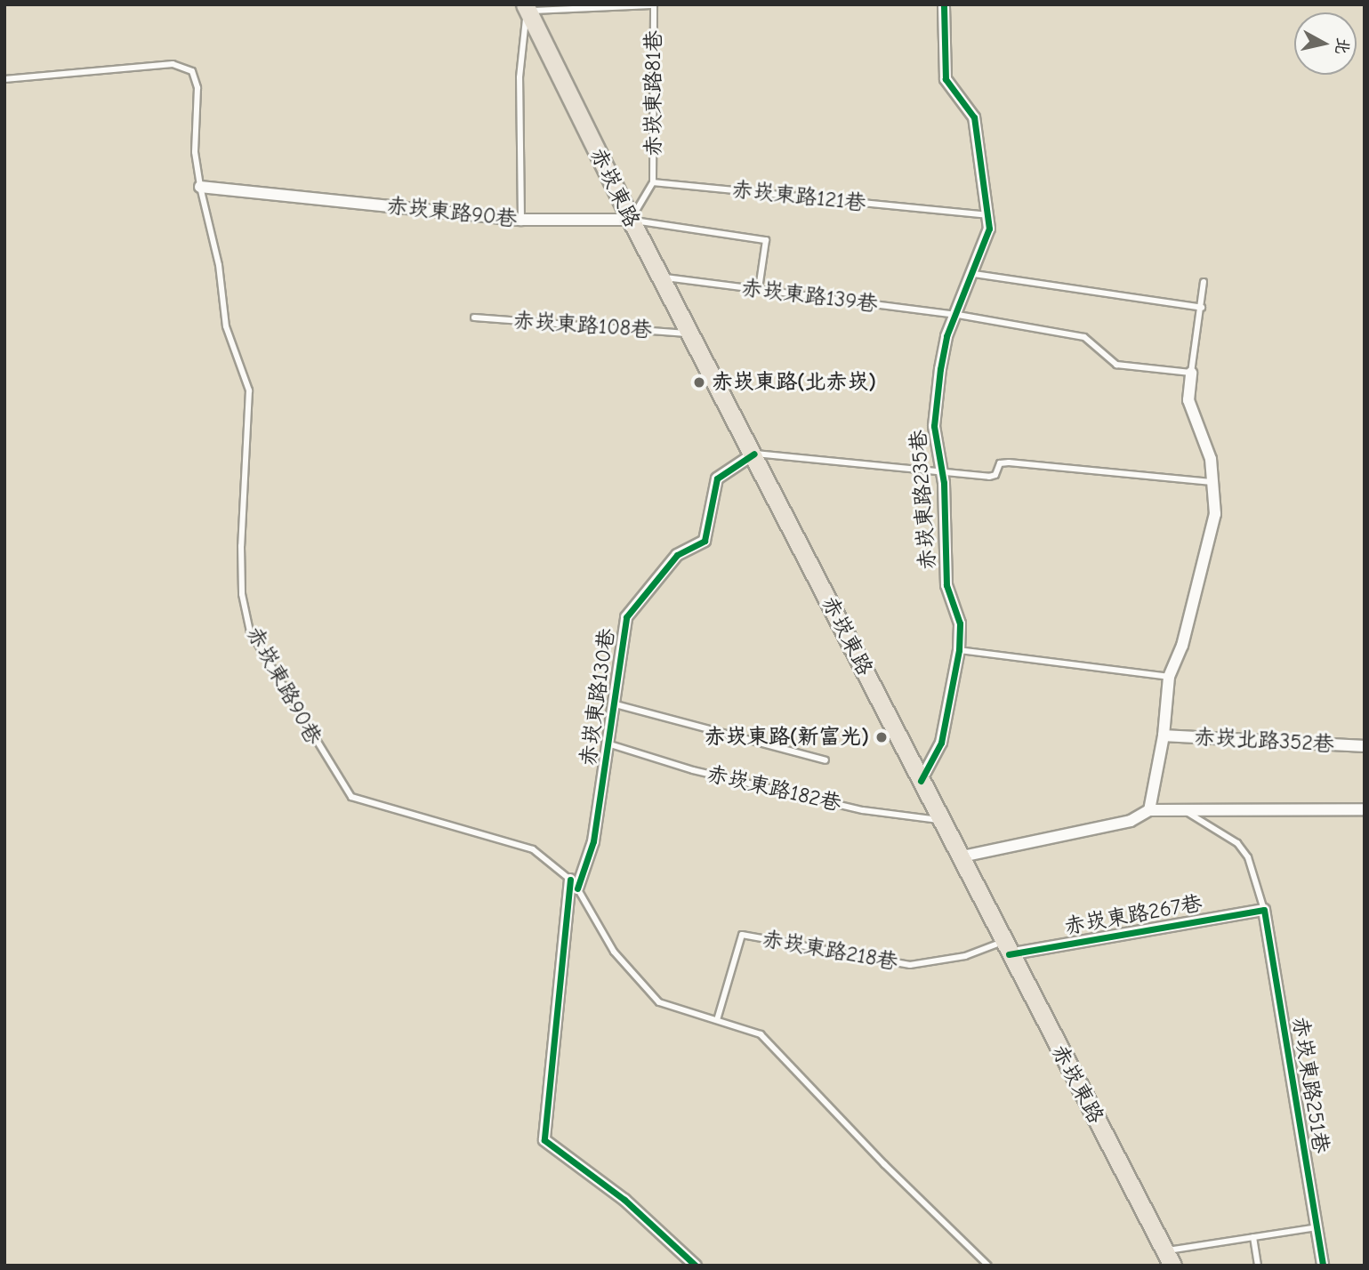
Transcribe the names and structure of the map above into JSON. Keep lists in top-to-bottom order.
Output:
{
  "streets": {
    "main road": ["赤崁東路"],
    "street": [
      "赤崁東路90巷",
      "赤崁東路235巷",
      "赤崁東路130巷",
      "赤崁北路352巷",
      "赤崁東路267巷",
      "赤崁東路251巷"
    ],
    "lane": [
      "赤崁東路81巷",
      "赤崁東路121巷",
      "赤崁東路139巷",
      "赤崁東路108巷",
      "赤崁東路182巷",
      "赤崁東路218巷"
    ]
  },
  "crossings": [
    ["赤崁東路81巷", "赤崁東路"],
    ["赤崁東路81巷", "赤崁東路121巷"],
    ["赤崁東路", "赤崁東路90巷"],
    ["赤崁東路", "赤崁東路139巷"],
    ["赤崁東路", "赤崁東路108巷"],
    ["赤崁東路", "赤崁東路235巷"],
    ["赤崁東路", "赤崁東路130巷"],
    ["赤崁東路", "赤崁東路182巷"],
    ["赤崁東路", "赤崁東路267巷"],
    ["赤崁東路", "赤崁東路218巷"],
    ["赤崁東路", "赤崁東路251巷"],
    ["赤崁東路121巷", "赤崁東路235巷"],
    ["赤崁東路90巷", "赤崁東路130巷"],
    ["赤崁東路139巷", "赤崁東路235巷"],
    ["赤崁東路130巷", "赤崁東路182巷"],
    ["赤崁東路267巷", "赤崁東路218巷"],
    ["赤崁東路267巷", "赤崁東路251巷"]
  ],
  "places": ["赤崁東路(北赤崁)", "赤崁東路(新富光)"],
  "north": "right"
}
